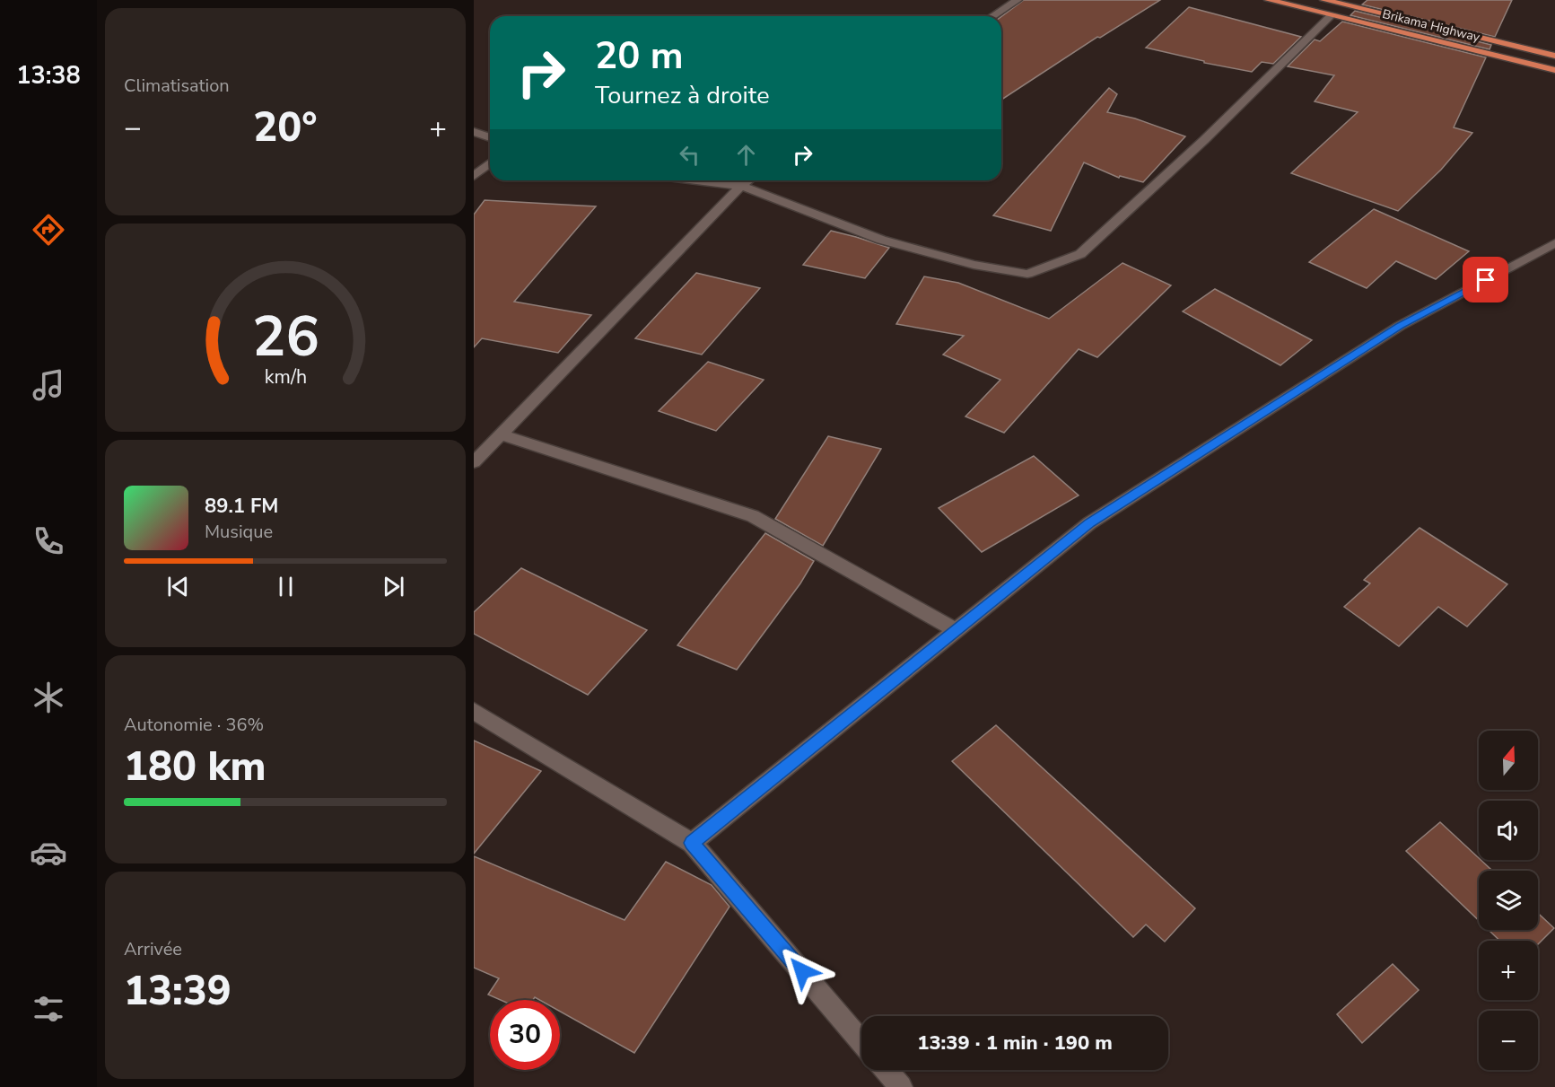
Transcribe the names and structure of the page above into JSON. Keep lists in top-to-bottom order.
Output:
{
  "streets": {
    "highway": ["Brikama Highway"]
  },
  "north": "top",
  "page": {
    "tabs": "13:38",
    "tile": [
      "Climatisation",
      ["Autonomie · 36%", "180 km"],
      ["Arrivée", "13:39"]
    ],
    "turn": ["20 m", "Tournez à droite"],
    "heat": ["−", "20°", "+"],
    "song": ["89.1 FM", "Musique"],
    "map_buttons": ["+", "−"],
    "limit": "30",
    "trip": "13:39 · 1 min · 190 m",
    "gauge": ["26", "km/h"]
  }
}
